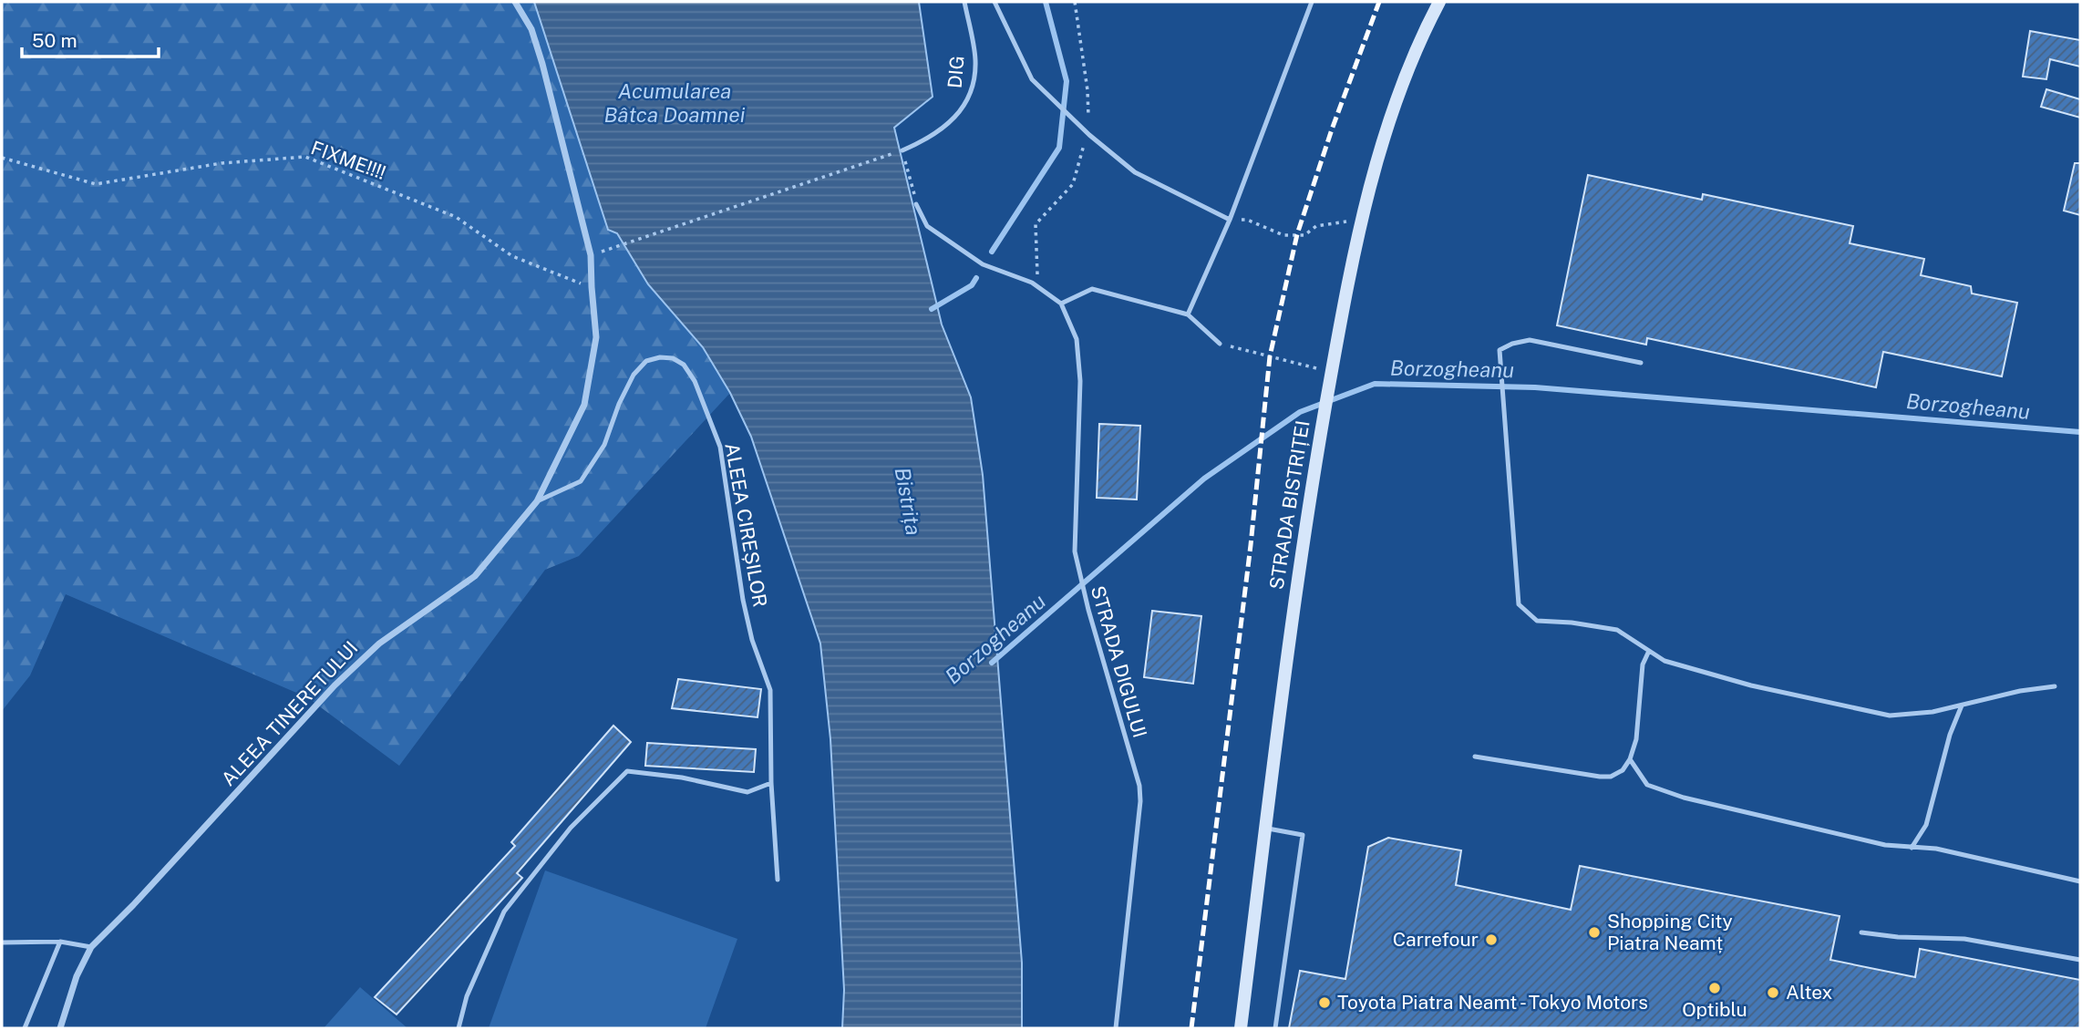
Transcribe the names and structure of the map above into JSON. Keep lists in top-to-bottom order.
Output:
{
  "streets": {
    "main road": ["STRADA BISTRIȚEI"],
    "street": ["ALEEA TINERETULUI"],
    "lane": ["DIG", "ALEEA CIREȘILOR", "STRADA DIGULUI"],
    "path": ["FIXME!!!!"]
  },
  "crossings": [
    ["FIXME!!!!", "ALEEA TINERETULUI"],
    ["ALEEA CIREȘILOR", "ALEEA TINERETULUI"]
  ],
  "water": ["Acumularea Bâtca Doamnei", "Borzogheanu", "Bistrița"],
  "places": [
    "Shopping City Piatra Neamț",
    "Carrefour",
    "Optiblu",
    "Altex",
    "Toyota Piatra Neamt - Tokyo Motors"
  ],
  "scale_bar": "50 m"
}
